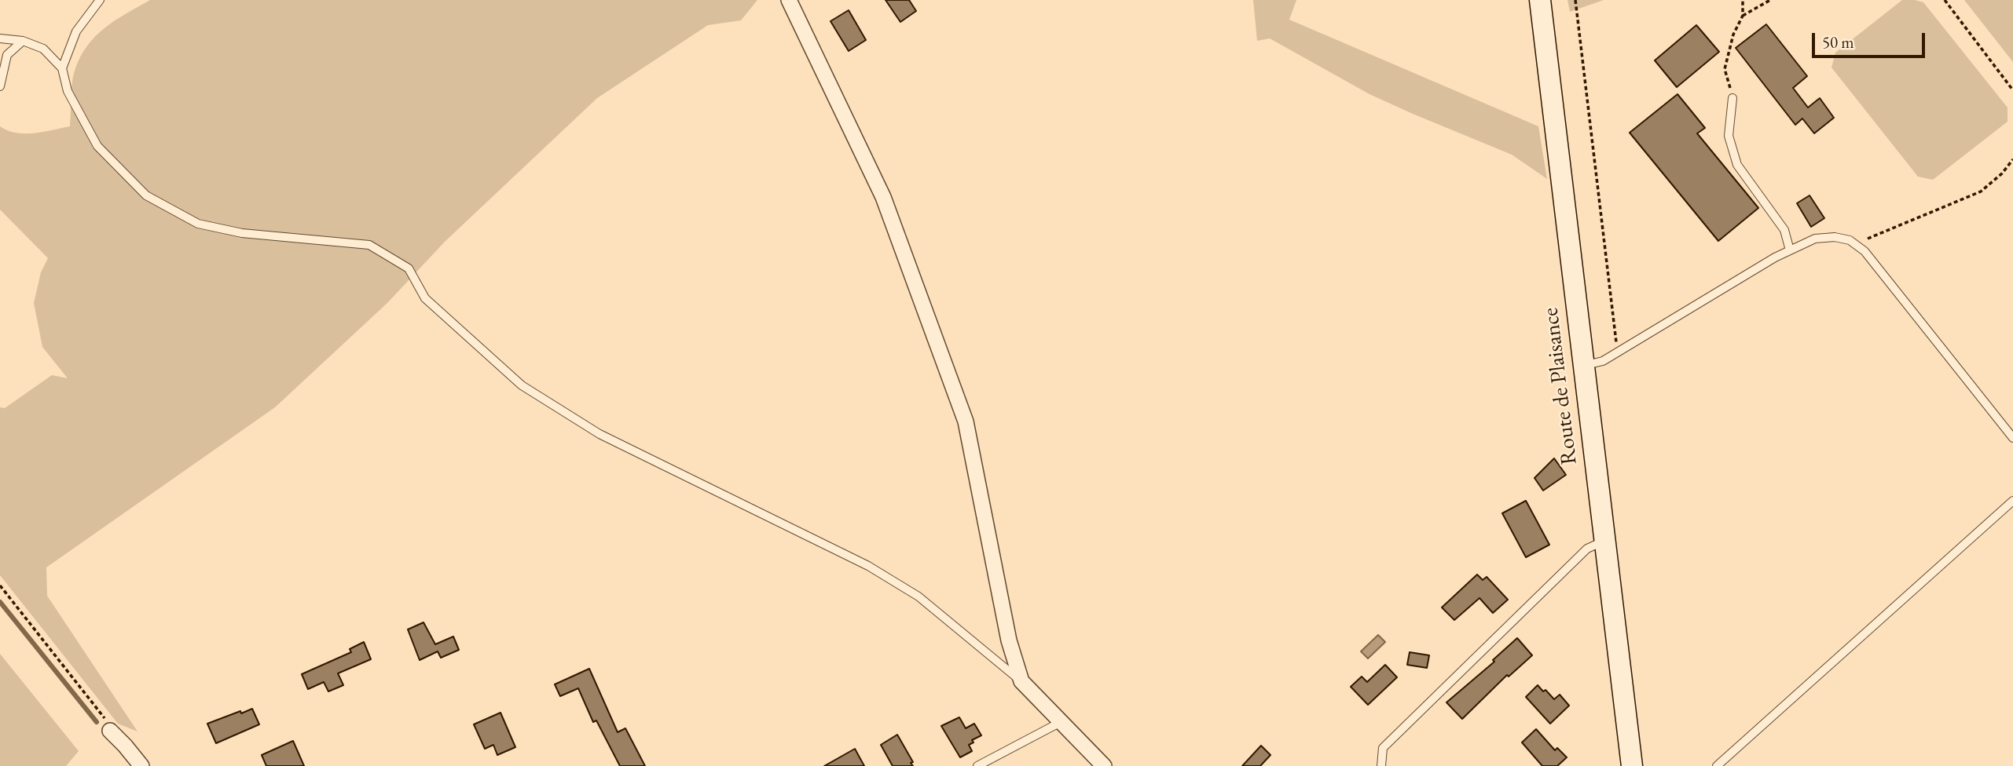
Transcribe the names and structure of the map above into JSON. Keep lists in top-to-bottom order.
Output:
{
  "streets": {
    "main road": ["Route de Plaisance"]
  },
  "scale_bar": "50 m"
}
